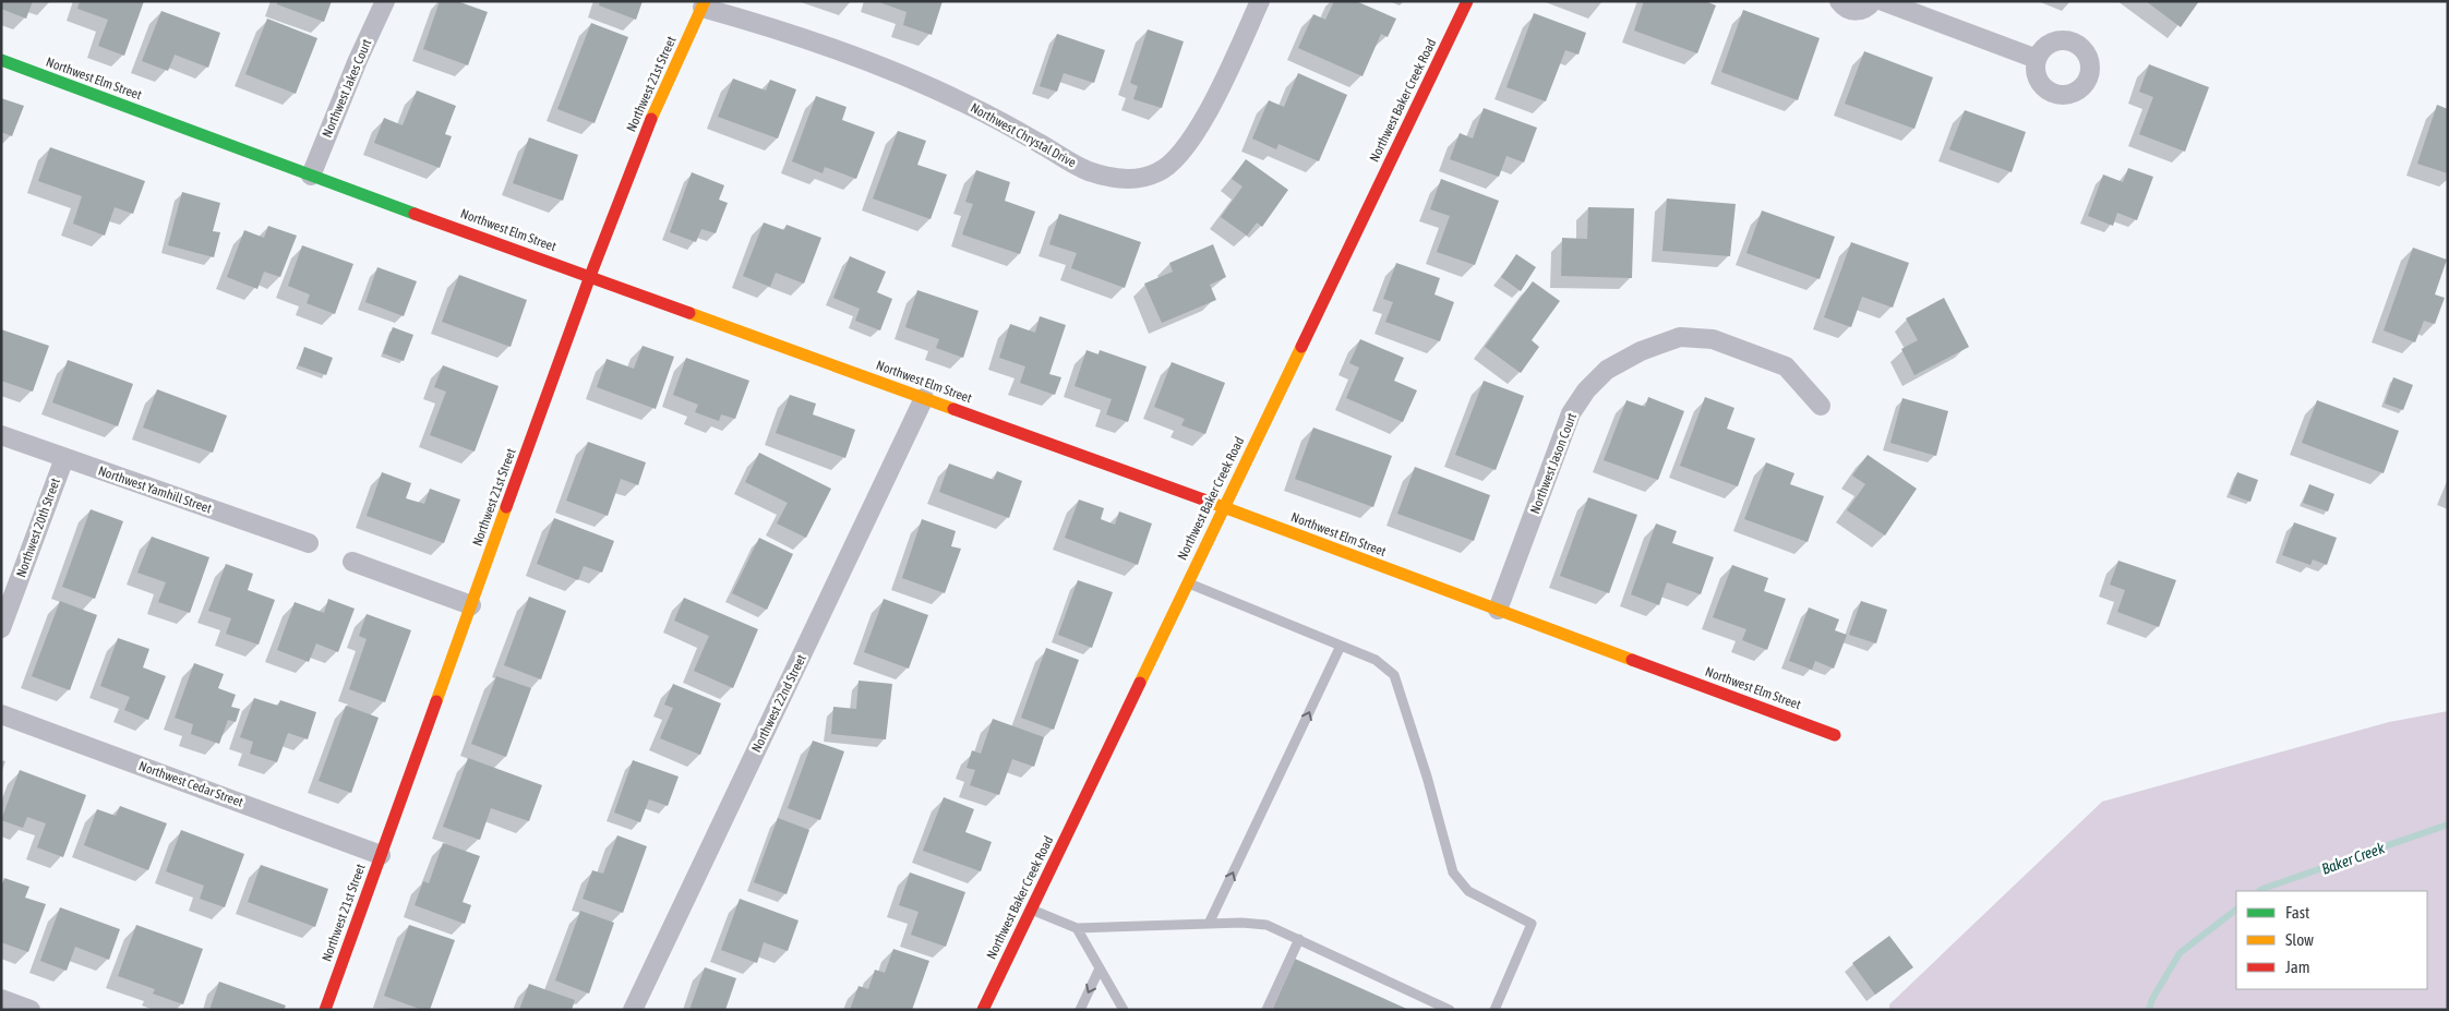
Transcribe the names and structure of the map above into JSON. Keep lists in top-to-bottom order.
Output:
{
  "streets": {
    "street": [
      "Northwest Elm Street",
      "Northwest 21st Street",
      "Northwest Jakes Court",
      "Northwest Baker Creek Road",
      "Northwest Chrystal Drive",
      "Northwest Jason Court",
      "Northwest Yamhill Street",
      "Northwest 20th Street",
      "Northwest 22nd Street",
      "Northwest Cedar Street"
    ]
  },
  "crossings": [
    ["Northwest Elm Street", "Northwest 21st Street"],
    ["Northwest Elm Street", "Northwest Jakes Court"],
    ["Northwest Elm Street", "Northwest Baker Creek Road"],
    ["Northwest Elm Street", "Northwest Jason Court"],
    ["Northwest Elm Street", "Northwest 22nd Street"],
    ["Northwest 21st Street", "Northwest Chrystal Drive"],
    ["Northwest 21st Street", "Northwest Cedar Street"],
    ["Northwest Yamhill Street", "Northwest 20th Street"]
  ],
  "water": ["Baker Creek"],
  "legend": ["Fast", "Slow", "Jam"]
}
